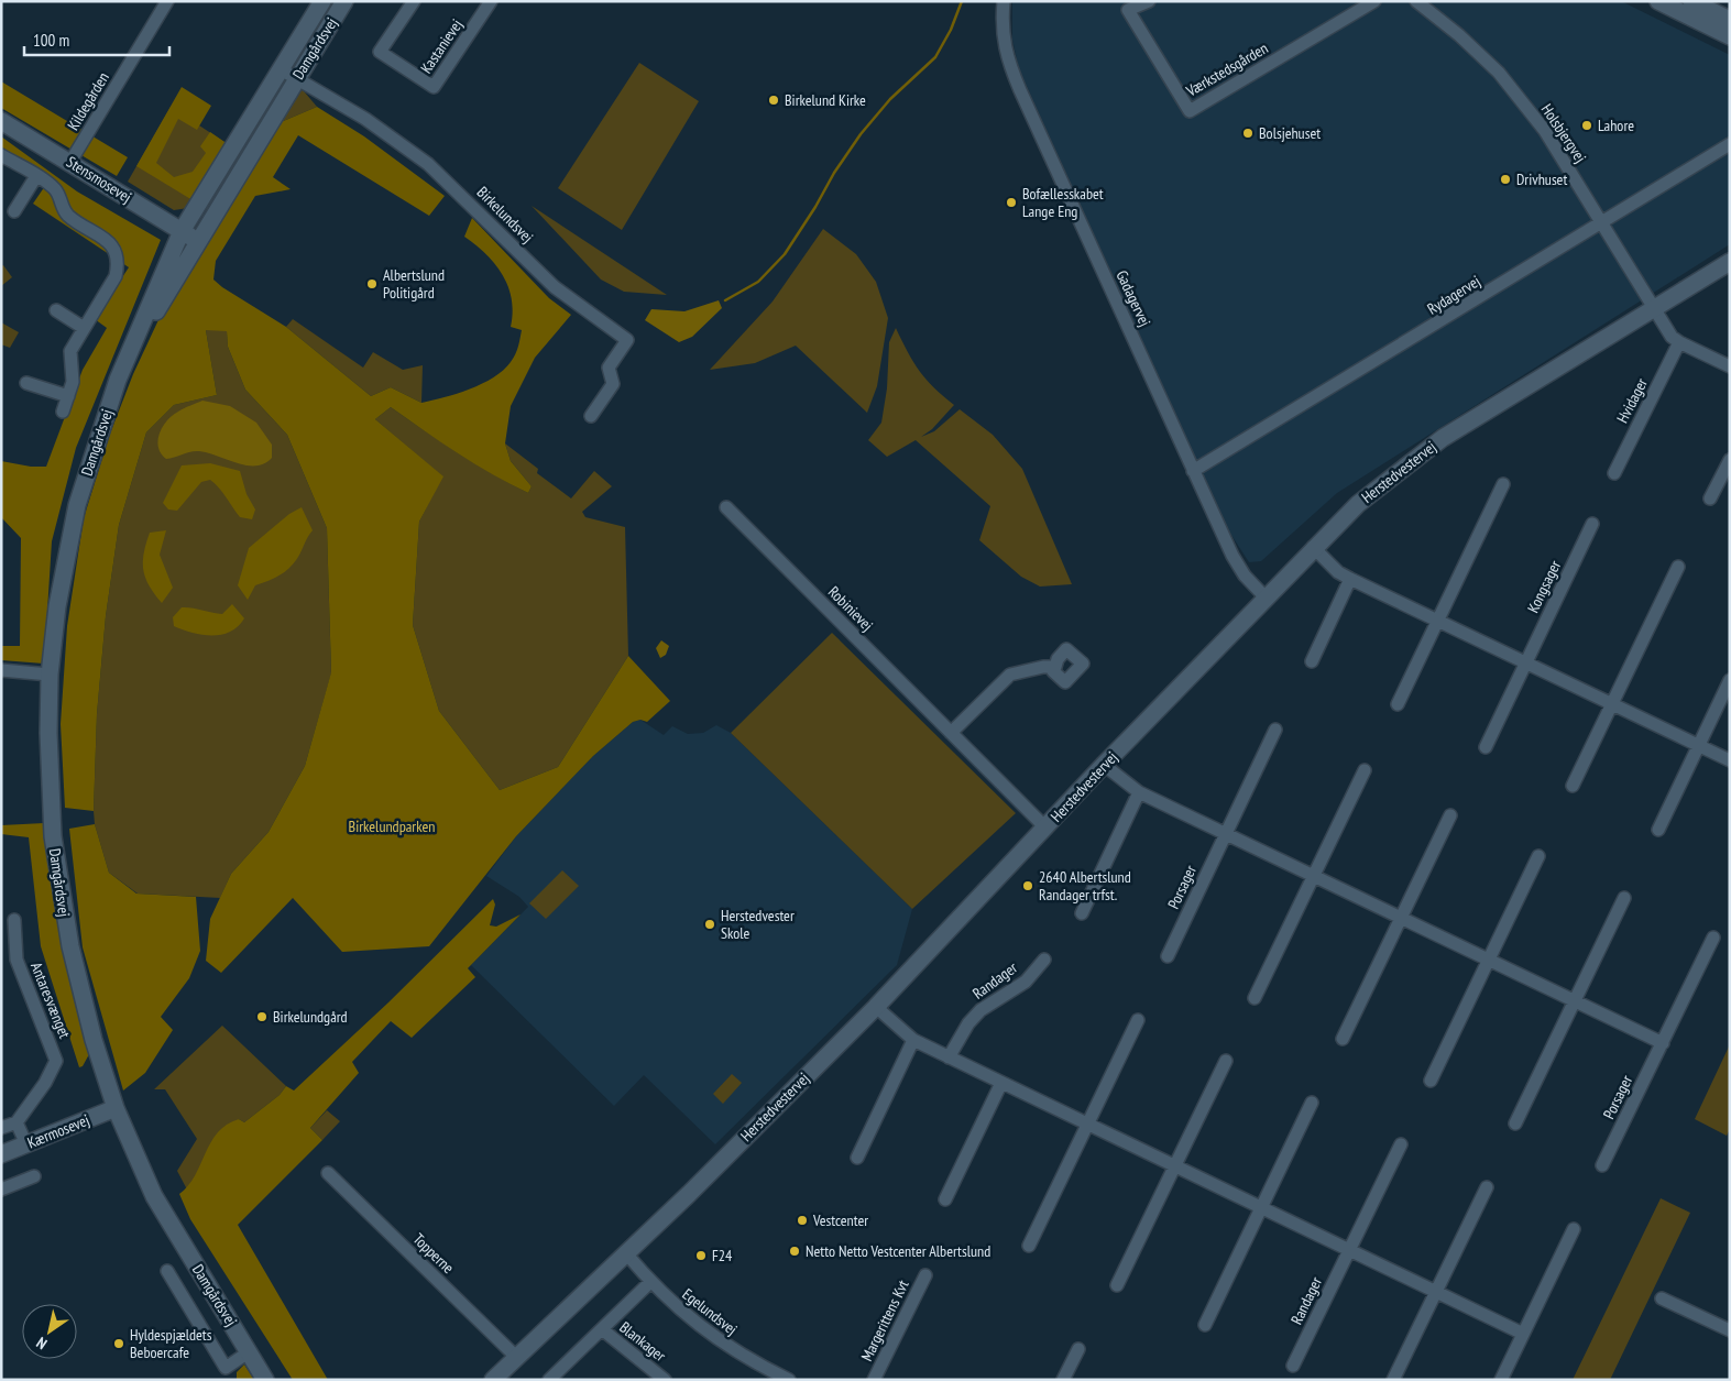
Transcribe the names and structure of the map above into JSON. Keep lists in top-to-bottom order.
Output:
{
  "streets": {
    "street": [
      "Kastanievej",
      "Damgårdsvej",
      "Værkstedsgården",
      "Kildegården",
      "Holsbjergvej",
      "Stensmosevej",
      "Birkelundsvej",
      "Rydagervej",
      "Gadagervej",
      "Hvidager",
      "Herstedvestervej",
      "Kongsager",
      "Robinievej",
      "Porsager",
      "Randager",
      "Antaresvænget",
      "Kærmosevej",
      "Topperne",
      "Egelundsvej",
      "Margerittens Kvt",
      "Blankager"
    ]
  },
  "crossings": [
    ["Damgårdsvej", "Stensmosevej"],
    ["Damgårdsvej", "Birkelundsvej"],
    ["Damgårdsvej", "Kærmosevej"],
    ["Kildegården", "Stensmosevej"],
    ["Holsbjergvej", "Rydagervej"],
    ["Holsbjergvej", "Herstedvestervej"],
    ["Rydagervej", "Gadagervej"],
    ["Gadagervej", "Herstedvestervej"],
    ["Herstedvestervej", "Robinievej"],
    ["Herstedvestervej", "Topperne"],
    ["Herstedvestervej", "Egelundsvej"],
    ["Egelundsvej", "Blankager"]
  ],
  "parks": ["Birkelundparken"],
  "places": [
    "Birkelund Kirke",
    "Lahore",
    "Bolsjehuset",
    "Drivhuset",
    "Bofællesskabet Lange Eng",
    "Albertslund Politigård",
    "2640 Albertslund Randager trfst.",
    "Herstedvester Skole",
    "Birkelundgård",
    "Vestcenter",
    "Netto Netto Vestcenter Albertslund",
    "F24",
    "Hyldespjældets Beboercafe"
  ],
  "scale_bar": "100 m",
  "north": "bottom left"
}
